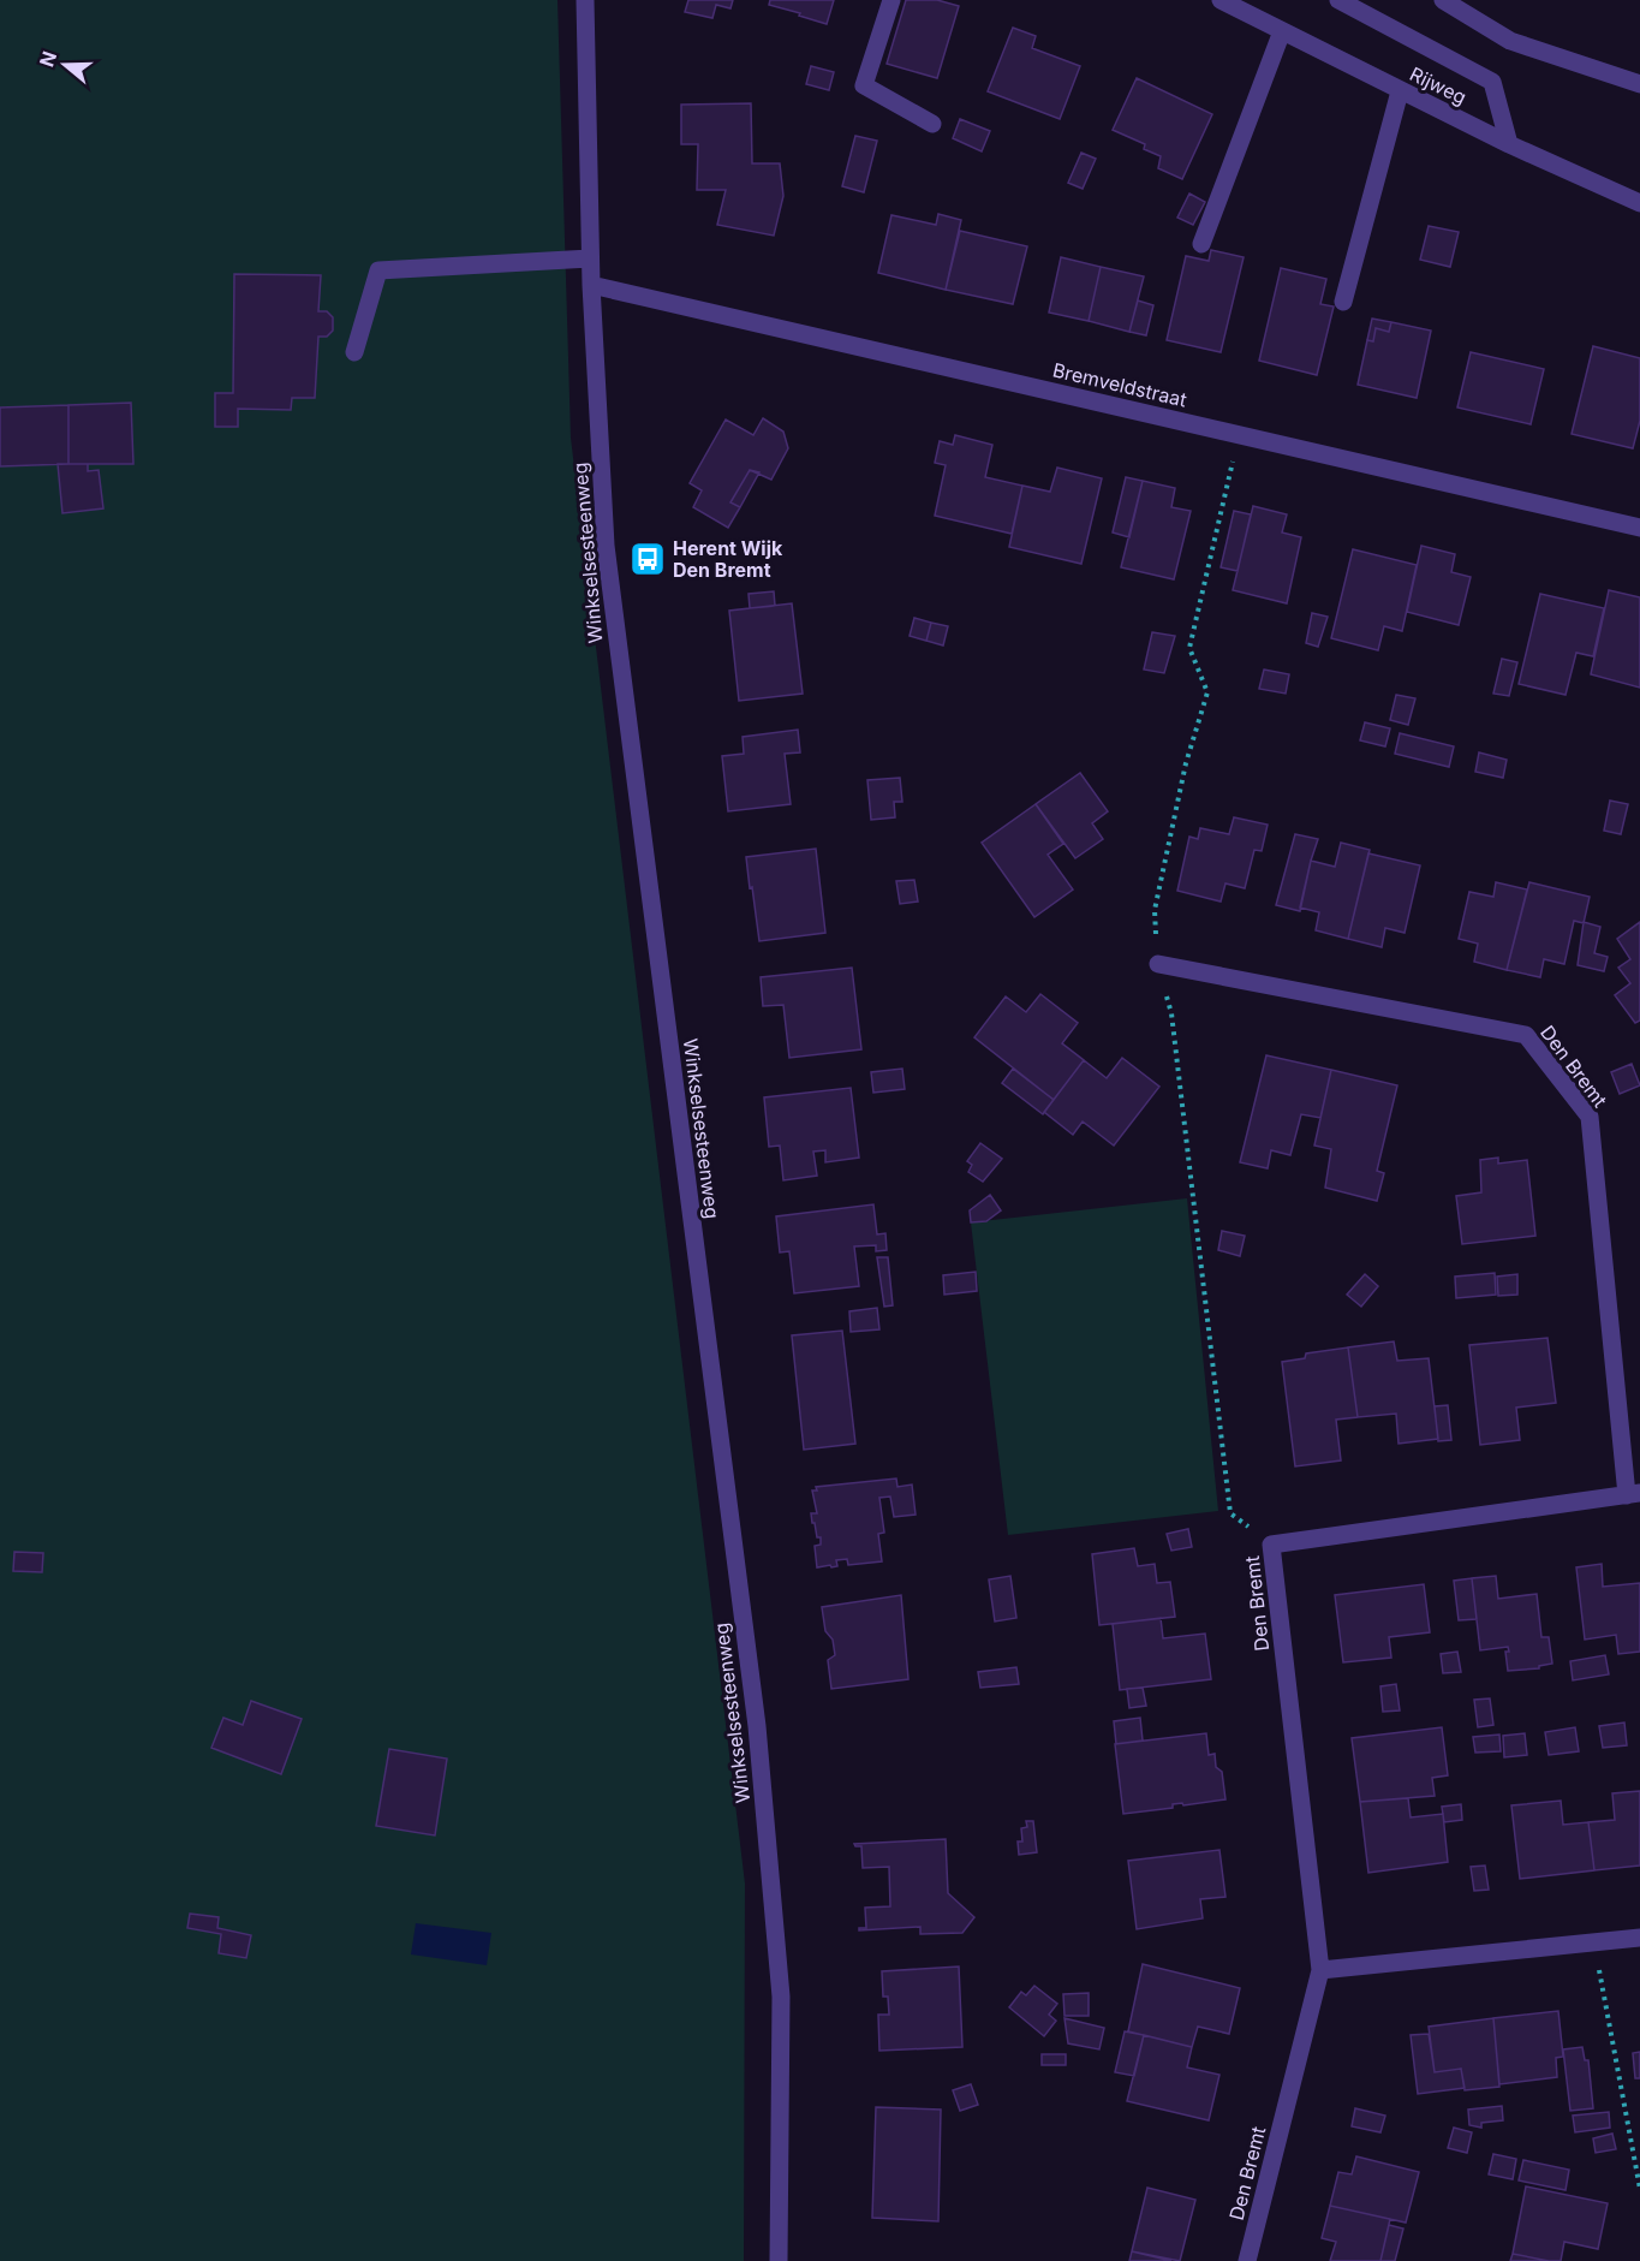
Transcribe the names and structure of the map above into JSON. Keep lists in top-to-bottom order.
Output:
{
  "streets": {
    "street": [
      "Rijweg",
      "Bremveldstraat",
      "Winkselsesteenweg",
      "Den Bremt"
    ]
  },
  "crossings": [
    ["Bremveldstraat", "Winkselsesteenweg"]
  ],
  "places": {
    "bus stop": ["Herent Wijk Den Bremt"]
  },
  "north": "left"
}
